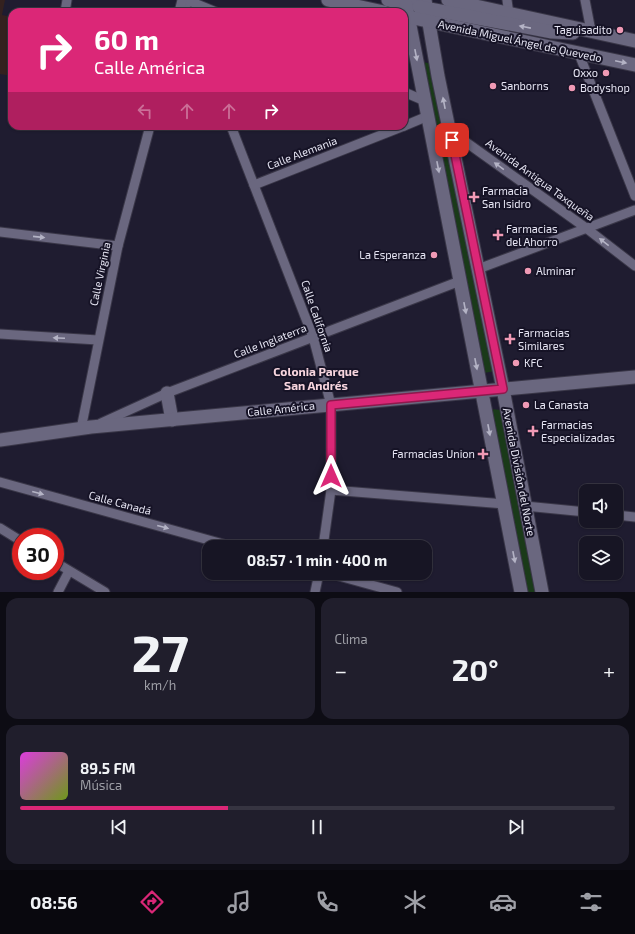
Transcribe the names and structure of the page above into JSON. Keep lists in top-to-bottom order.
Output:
{
  "streets": {
    "main road": ["Avenida Miguel Ángel de Quevedo", "Calle América", "Avenida División del Norte"],
    "street": [
      "Calle Alemania",
      "Avenida Antigua Taxqueña",
      "Calle Virginia",
      "Calle California",
      "Calle Inglaterra",
      "Calle Canadá"
    ]
  },
  "crossings": [
    ["Avenida Miguel Ángel de Quevedo", "Avenida División del Norte"],
    ["Calle Alemania", "Calle California"],
    ["Calle Alemania", "Avenida División del Norte"],
    ["Avenida Antigua Taxqueña", "Avenida División del Norte"],
    ["Calle Virginia", "Calle Inglaterra"],
    ["Calle Virginia", "Calle América"],
    ["Calle California", "Calle Inglaterra"],
    ["Calle California", "Calle América"],
    ["Calle Inglaterra", "Calle América"],
    ["Calle Inglaterra", "Avenida División del Norte"],
    ["Calle América", "Avenida División del Norte"]
  ],
  "one_way": ["Avenida Antigua Taxqueña", "Calle Canadá"],
  "districts": ["Colonia Parque San Andrés"],
  "places": {
    "other": [
      "Taguisadito",
      "Oxxo",
      "Sanborns",
      "Bodyshop",
      "La Esperanza",
      "Alminar",
      "KFC",
      "La Canasta"
    ],
    "health": [
      "Farmacia San Isidro",
      "Farmacias del Ahorro",
      "Farmacias Similares",
      "Farmacias Especializadas",
      "Farmacias Union"
    ]
  },
  "page": {
    "turn": ["60 m", "Calle América"],
    "limit": "30",
    "trip": "08:57 · 1 min · 400 m",
    "tile": [
      ["27", "km/h"],
      "Clima"
    ],
    "heat": ["−", "20°", "+"],
    "song": ["89.5 FM", "Música"],
    "tabs": "08:56"
  }
}
